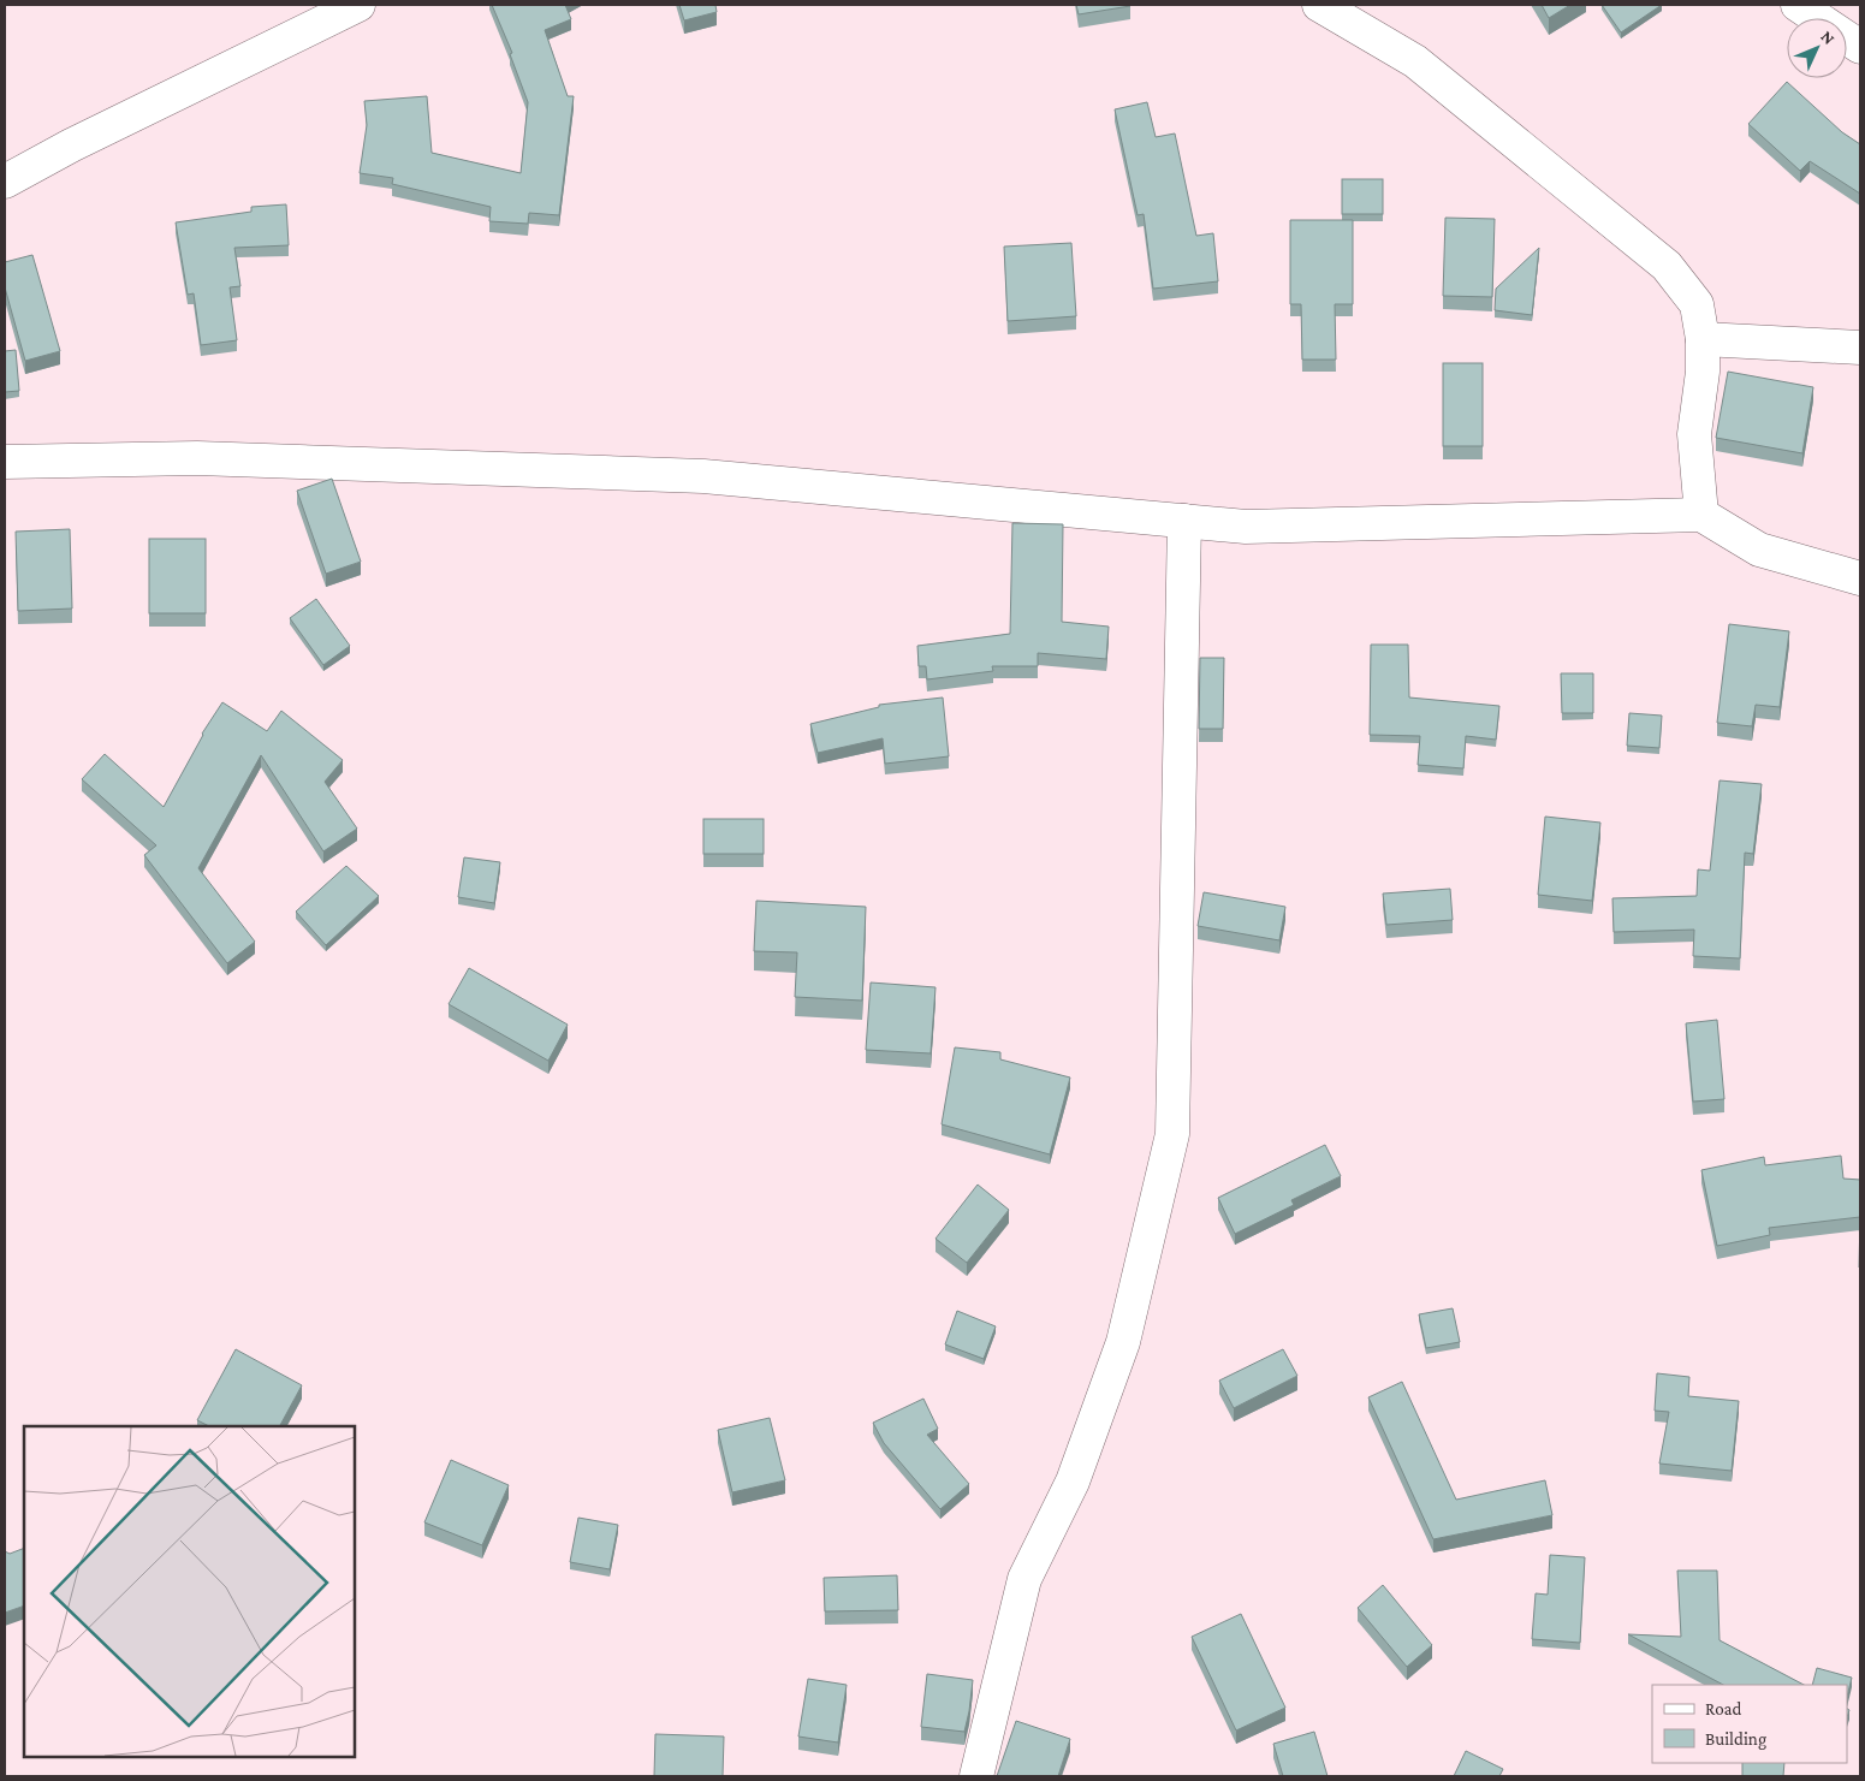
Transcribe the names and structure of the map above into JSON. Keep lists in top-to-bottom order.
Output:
{
  "legend": ["Road", "Building"],
  "north": "top right"
}
